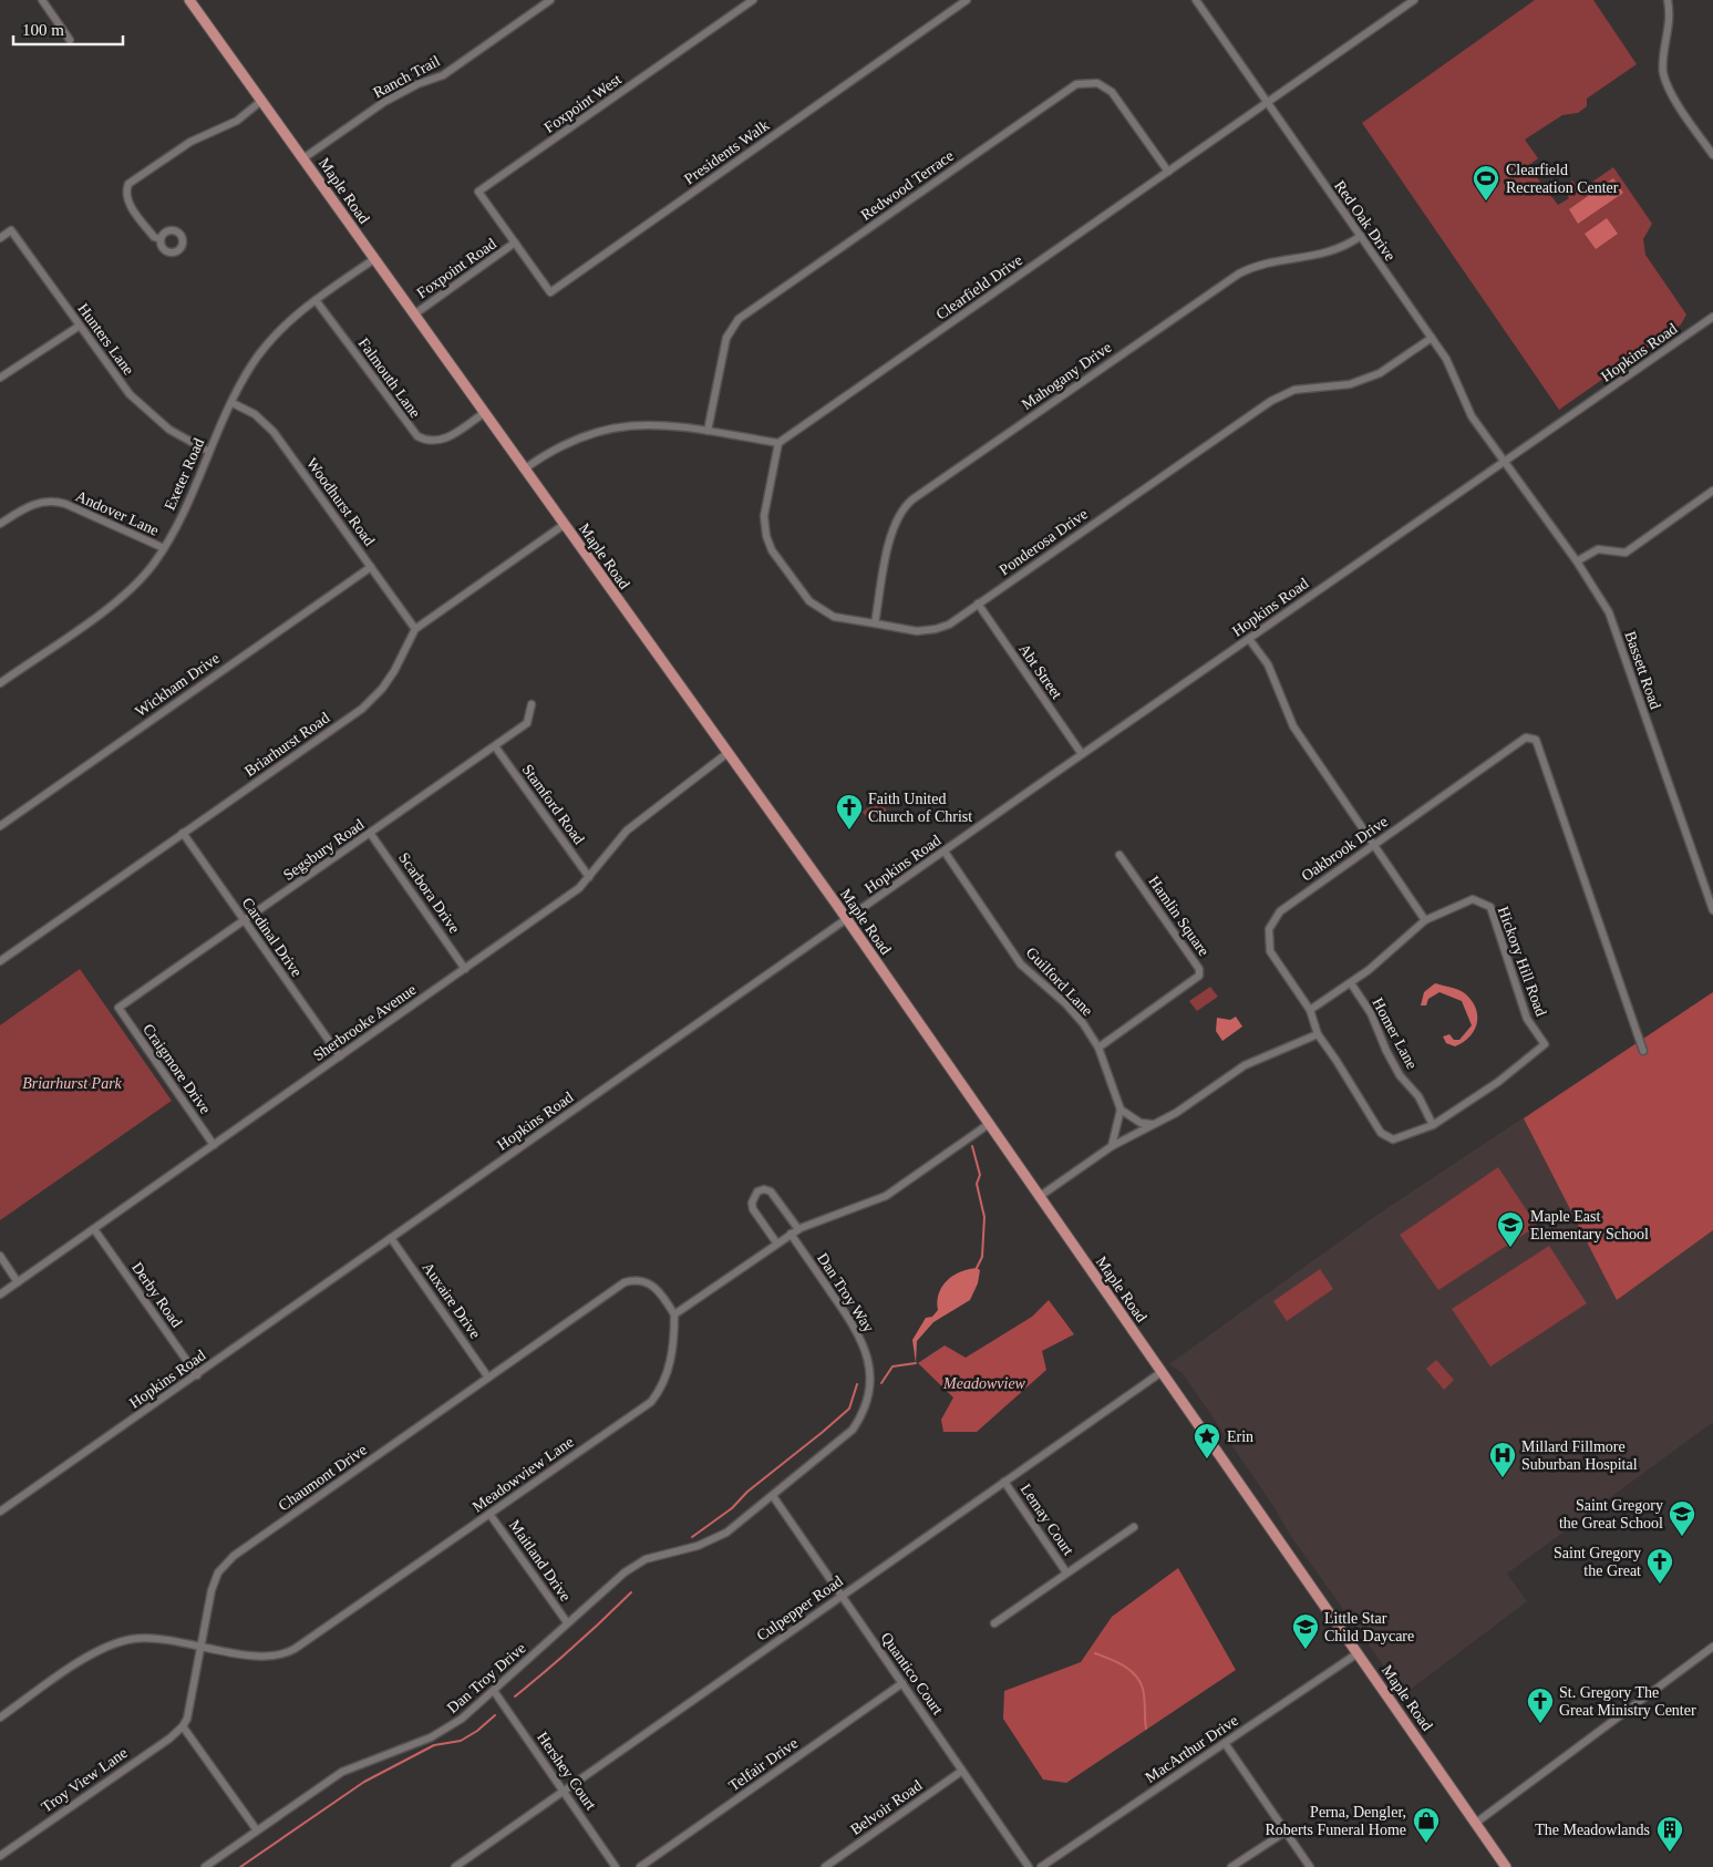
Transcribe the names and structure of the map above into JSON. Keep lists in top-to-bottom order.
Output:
{
  "streets": {
    "main road": ["Maple Road"],
    "street": [
      "Ranch Trail",
      "Foxpoint West",
      "Presidents Walk",
      "Redwood Terrace",
      "Red Oak Drive",
      "Foxpoint Road",
      "Clearfield Drive",
      "Hunters Lane",
      "Hopkins Road",
      "Mahogany Drive",
      "Falmouth Lane",
      "Exeter Road",
      "Woodhurst Road",
      "Andover Lane",
      "Ponderosa Drive",
      "Bassett Road",
      "Abt Street",
      "Wickham Drive",
      "Briarhurst Road",
      "Stamford Road",
      "Oakbrook Drive",
      "Segsbury Road",
      "Scarbora Drive",
      "Hamlin Square",
      "Cardinal Drive",
      "Hickory Hill Road",
      "Guilford Lane",
      "Sherbrooke Avenue",
      "Homer Lane",
      "Craigmore Drive",
      "Dan Troy Way",
      "Derby Road",
      "Auxaire Drive",
      "Meadowview Lane",
      "Chaumont Drive",
      "Lemay Court",
      "Maitland Drive",
      "Culpepper Road",
      "Quantico Court",
      "Dan Troy Drive",
      "MacArthur Drive",
      "Telfair Drive",
      "Hershey Court",
      "Troy View Lane",
      "Belvoir Road"
    ]
  },
  "crossings": [
    ["Ranch Trail", "Maple Road"],
    ["Foxpoint West", "Presidents Walk"],
    ["Foxpoint West", "Foxpoint Road"],
    ["Presidents Walk", "Foxpoint Road"],
    ["Redwood Terrace", "Clearfield Drive"],
    ["Maple Road", "Foxpoint Road"],
    ["Maple Road", "Hopkins Road"],
    ["Maple Road", "Falmouth Lane"],
    ["Maple Road", "Exeter Road"],
    ["Maple Road", "Briarhurst Road"],
    ["Maple Road", "Sherbrooke Avenue"],
    ["Maple Road", "Culpepper Road"],
    ["Maple Road", "MacArthur Drive"],
    ["Red Oak Drive", "Clearfield Drive"],
    ["Red Oak Drive", "Hopkins Road"],
    ["Red Oak Drive", "Mahogany Drive"],
    ["Red Oak Drive", "Ponderosa Drive"],
    ["Red Oak Drive", "Bassett Road"],
    ["Clearfield Drive", "Ponderosa Drive"],
    ["Hunters Lane", "Exeter Road"],
    ["Hopkins Road", "Bassett Road"],
    ["Hopkins Road", "Abt Street"],
    ["Hopkins Road", "Guilford Lane"],
    ["Hopkins Road", "Derby Road"],
    ["Hopkins Road", "Auxaire Drive"],
    ["Mahogany Drive", "Ponderosa Drive"],
    ["Falmouth Lane", "Exeter Road"],
    ["Exeter Road", "Woodhurst Road"],
    ["Exeter Road", "Andover Lane"],
    ["Woodhurst Road", "Wickham Drive"],
    ["Woodhurst Road", "Briarhurst Road"],
    ["Ponderosa Drive", "Abt Street"],
    ["Briarhurst Road", "Cardinal Drive"],
    ["Stamford Road", "Segsbury Road"],
    ["Stamford Road", "Sherbrooke Avenue"],
    ["Oakbrook Drive", "Hickory Hill Road"],
    ["Segsbury Road", "Scarbora Drive"],
    ["Segsbury Road", "Cardinal Drive"],
    ["Segsbury Road", "Craigmore Drive"],
    ["Scarbora Drive", "Sherbrooke Avenue"],
    ["Hamlin Square", "Guilford Lane"],
    ["Cardinal Drive", "Sherbrooke Avenue"],
    ["Hickory Hill Road", "Homer Lane"],
    ["Sherbrooke Avenue", "Craigmore Drive"],
    ["Sherbrooke Avenue", "Derby Road"],
    ["Dan Troy Way", "Quantico Court"],
    ["Dan Troy Way", "Dan Troy Drive"],
    ["Auxaire Drive", "Chaumont Drive"],
    ["Meadowview Lane", "Chaumont Drive"],
    ["Meadowview Lane", "Maitland Drive"],
    ["Chaumont Drive", "Troy View Lane"],
    ["Lemay Court", "Culpepper Road"],
    ["Maitland Drive", "Dan Troy Drive"],
    ["Culpepper Road", "Quantico Court"],
    ["Culpepper Road", "Hershey Court"],
    ["Quantico Court", "Dan Troy Drive"],
    ["Quantico Court", "Telfair Drive"],
    ["Quantico Court", "Belvoir Road"],
    ["Dan Troy Drive", "Hershey Court"]
  ],
  "parks": ["Briarhurst Park", "Meadowview"],
  "places": {
    "sports": ["Clearfield Recreation Center"],
    "church": ["Faith United Church of Christ", "Saint Gregory the Great", "St. Gregory The Great Ministry Center"],
    "school or university": ["Maple East Elementary School", "Saint Gregory the Great School", "Little Star Child Daycare"],
    "place": ["Erin"],
    "hospital": ["Millard Fillmore Suburban Hospital"],
    "shop": ["Perna, Dengler, Roberts Funeral Home"],
    "building": ["The Meadowlands"]
  },
  "scale_bar": "100 m"
}
